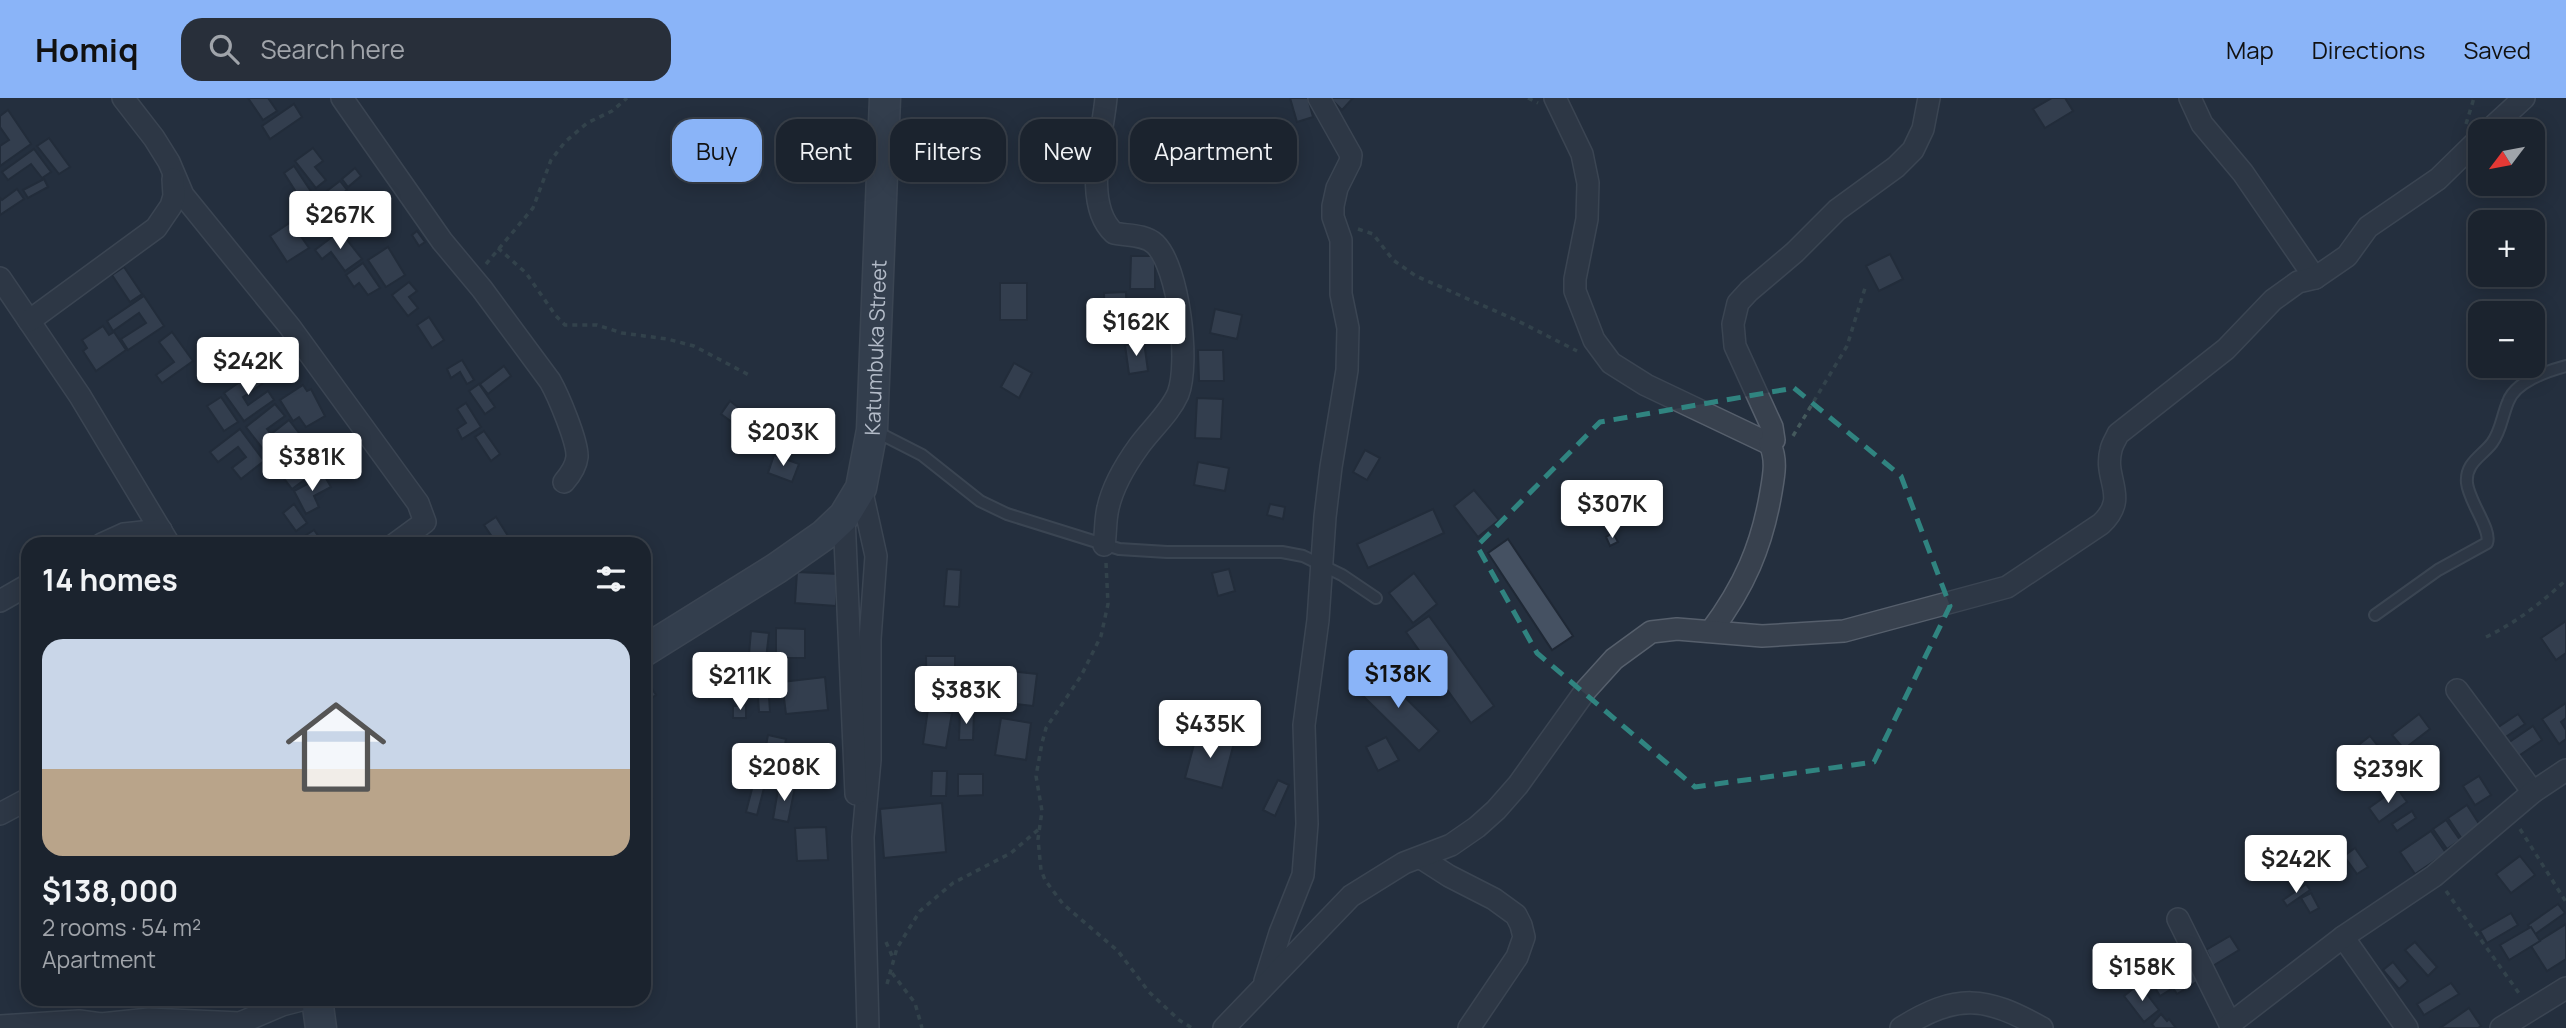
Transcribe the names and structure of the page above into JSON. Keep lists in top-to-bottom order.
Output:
{
  "streets": {
    "main road": ["Katumbuka Street"]
  },
  "north": "bottom left",
  "page": {
    "header": "Homiq",
    "search": "Search here",
    "nav": ["Map", "Directions", "Saved"],
    "map_buttons": ["+", "−"],
    "chip": [
      "Buy",
      "Rent",
      "Filters",
      "New",
      "Apartment"
    ],
    "price": [
      "$267K",
      "$162K",
      "$242K",
      "$203K",
      "$381K",
      "$307K",
      "$138K",
      "$211K",
      "$383K",
      "$435K",
      "$208K",
      "$239K",
      "$242K",
      "$158K"
    ],
    "heading": "14 homes",
    "list": [
      {
        "name": "$138,000",
        "note": "2 rooms · 54 m² · Apartment"
      }
    ]
  }
}
